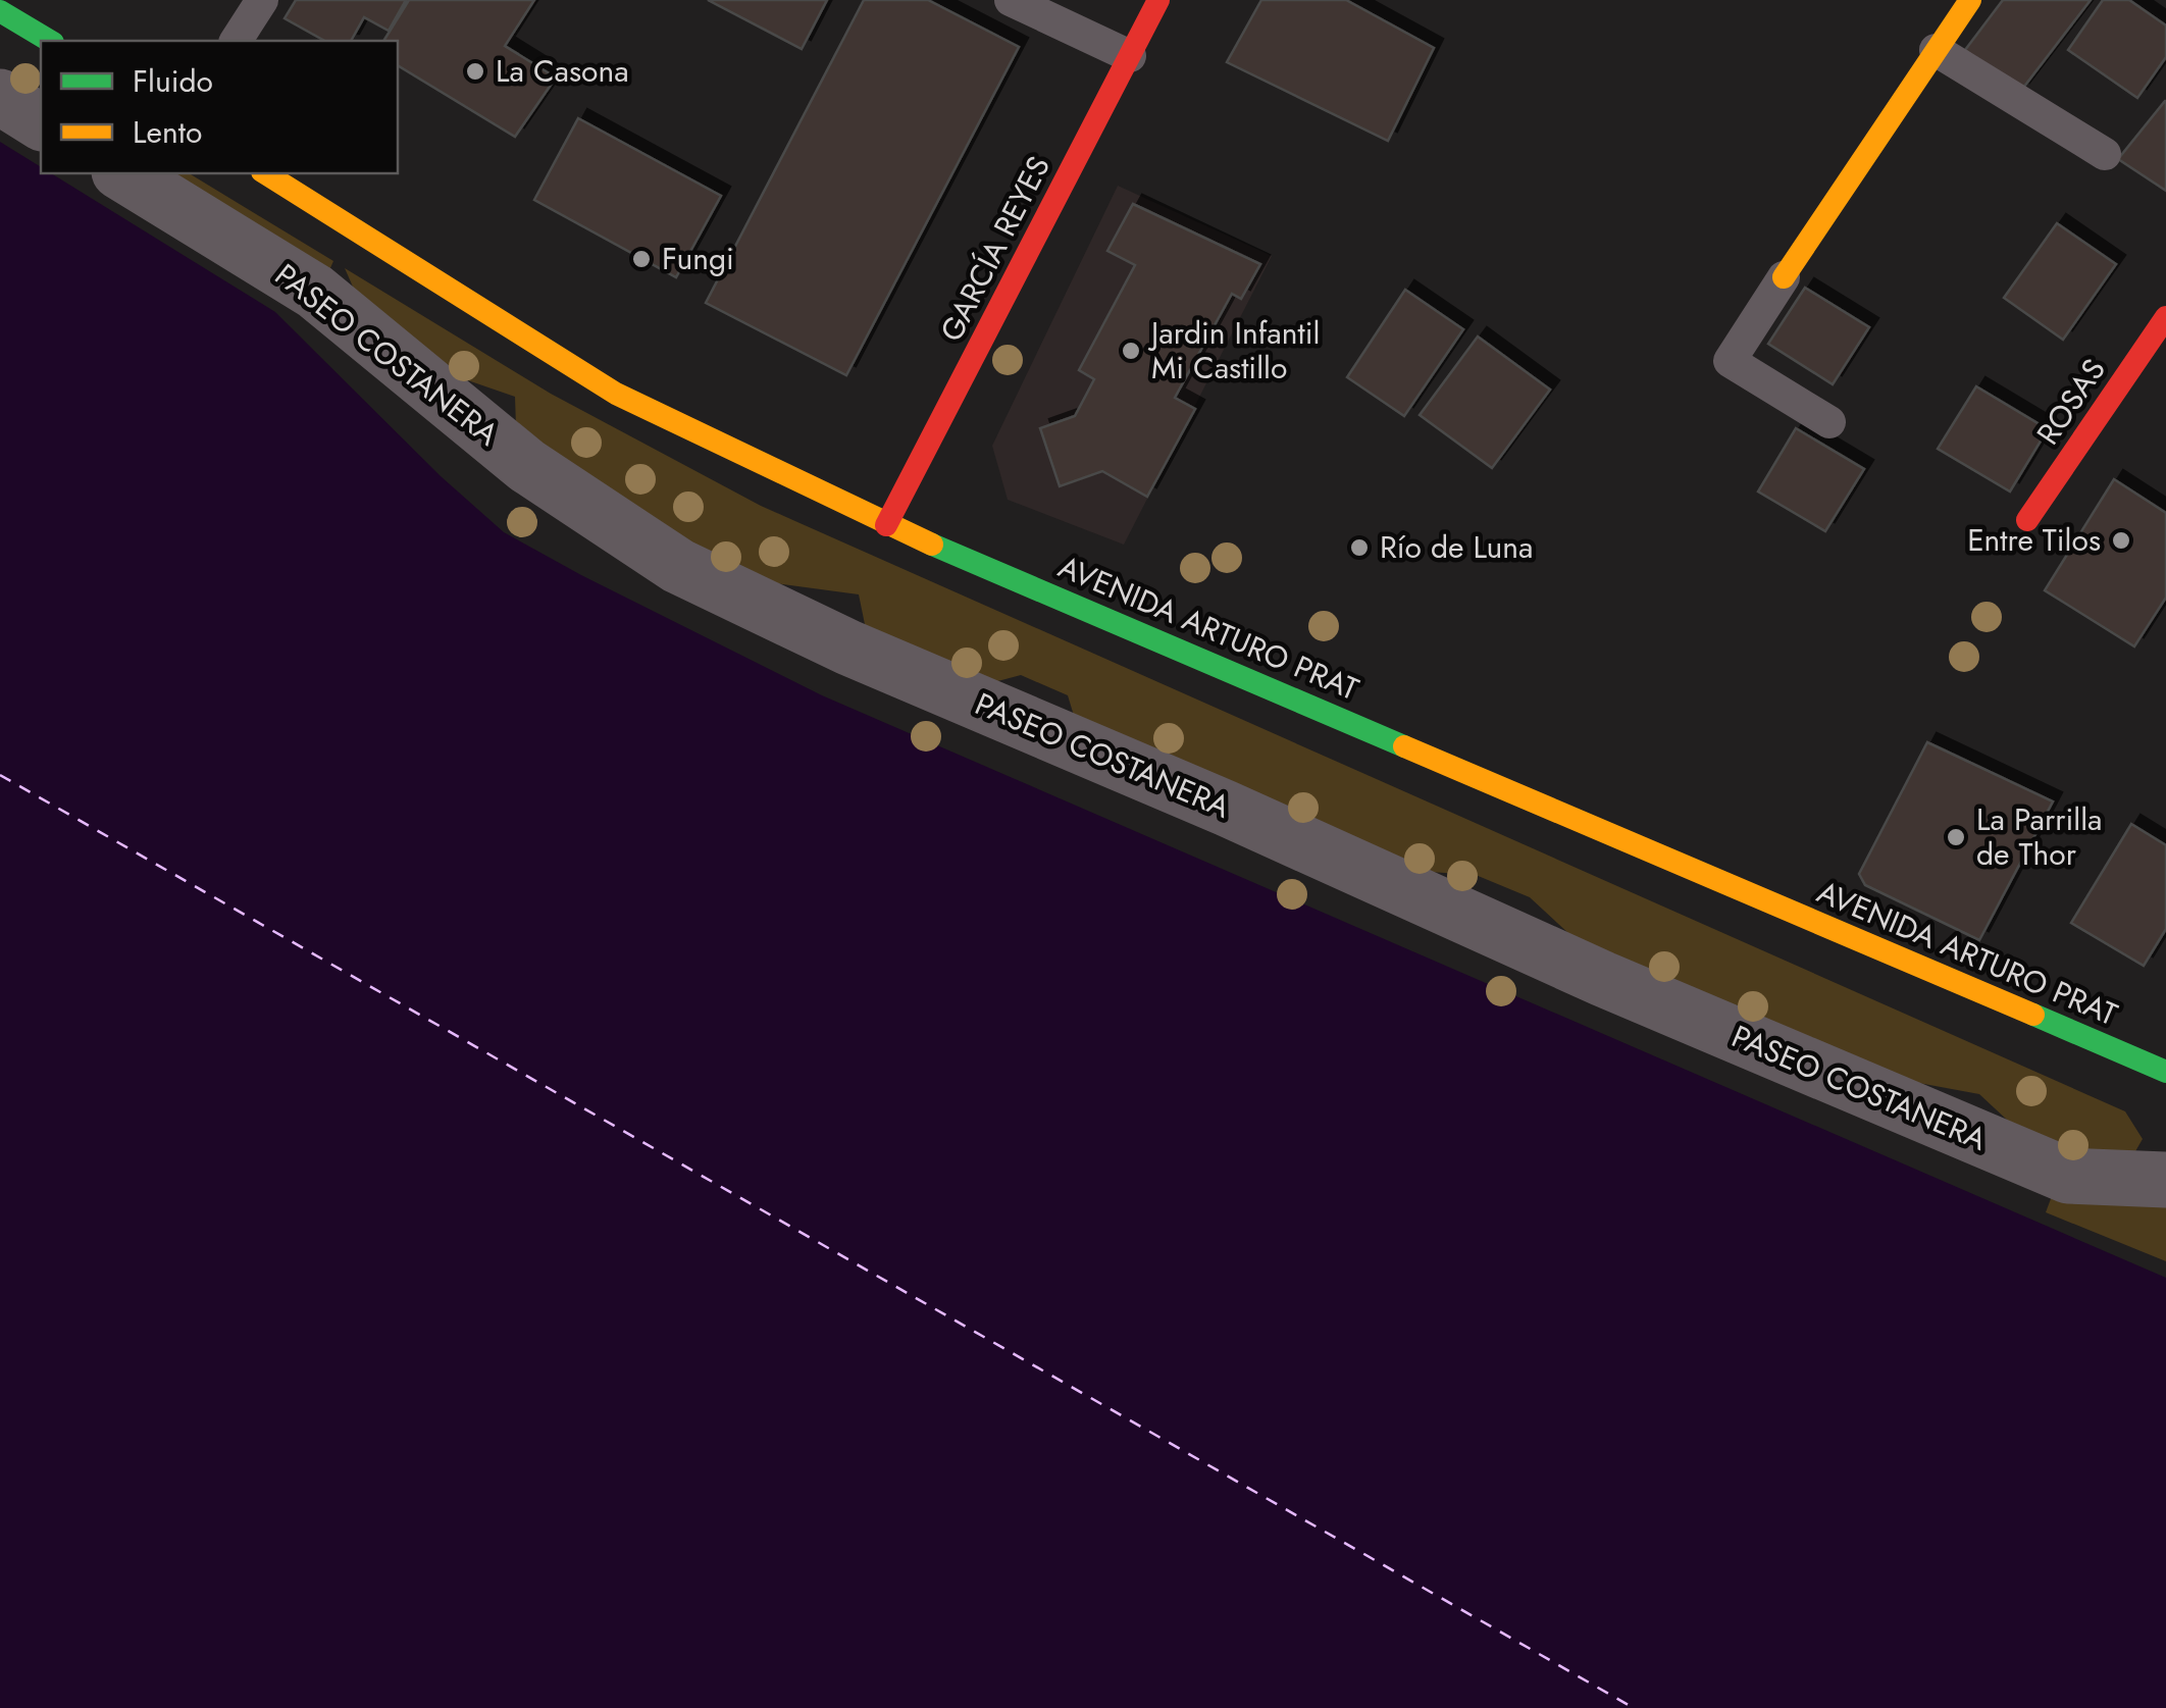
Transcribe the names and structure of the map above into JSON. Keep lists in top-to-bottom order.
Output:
{
  "streets": {
    "main road": ["GARCÍA REYES", "ROSAS", "AVENIDA ARTURO PRAT"],
    "street": ["PASEO COSTANERA"]
  },
  "crossings": [
    ["GARCÍA REYES", "AVENIDA ARTURO PRAT"]
  ],
  "places": [
    "La Casona",
    "Fungi",
    "Jardin Infantil Mi Castillo",
    "Entre Tilos",
    "Río de Luna",
    "La Parrilla de Thor"
  ],
  "legend": ["Fluido", "Lento"]
}
